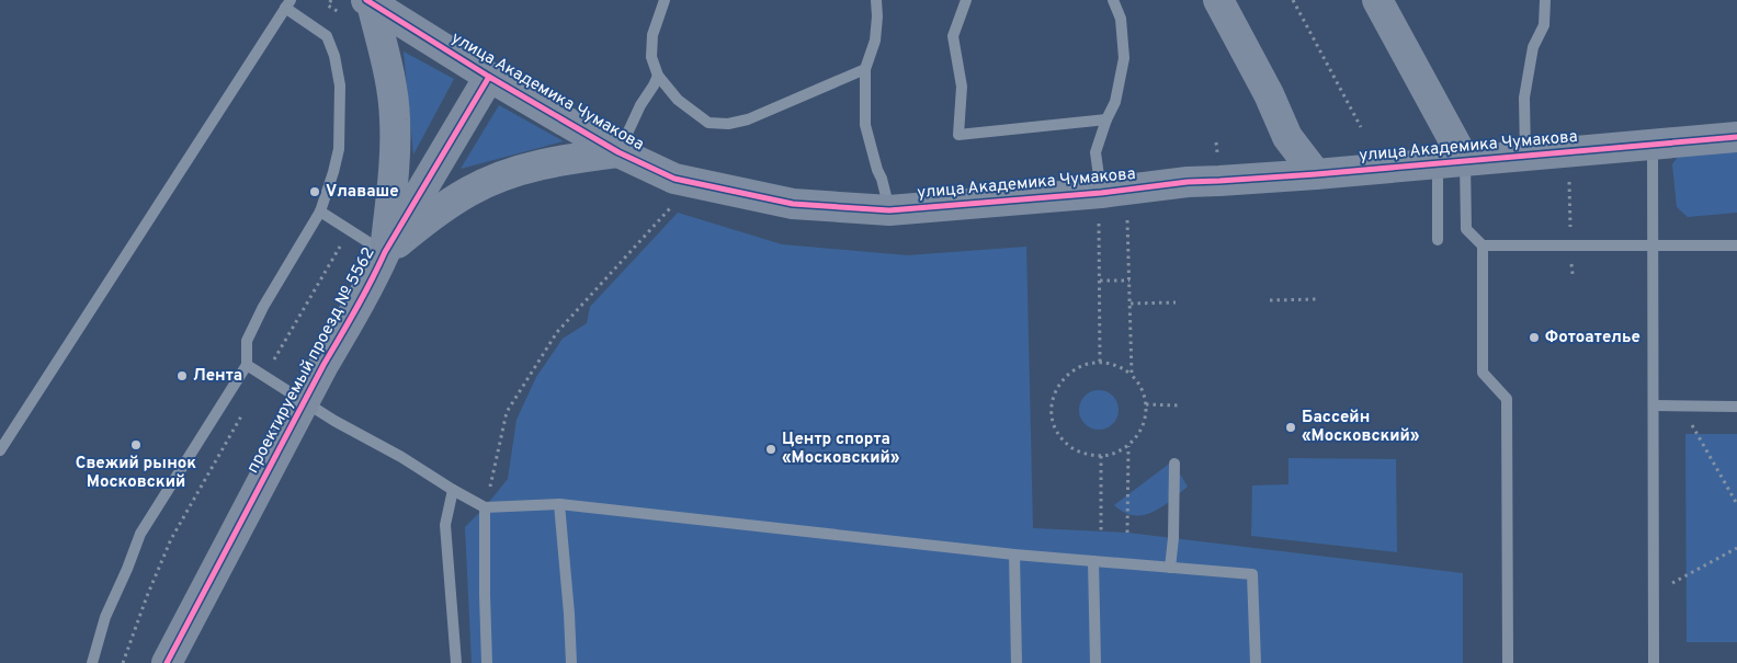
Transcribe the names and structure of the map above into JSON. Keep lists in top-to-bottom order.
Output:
{
  "streets": {
    "street": ["улица Академика Чумакова", "проектируемый проезд № 5562"]
  },
  "crossings": [
    ["улица Академика Чумакова", "проектируемый проезд № 5562"]
  ],
  "places": [
    "Vлаваше",
    "Фотоателье",
    "Лента",
    "Бассейн «Московский»",
    "Свежий рынок Московский",
    "Центр спорта «Московский»"
  ]
}
